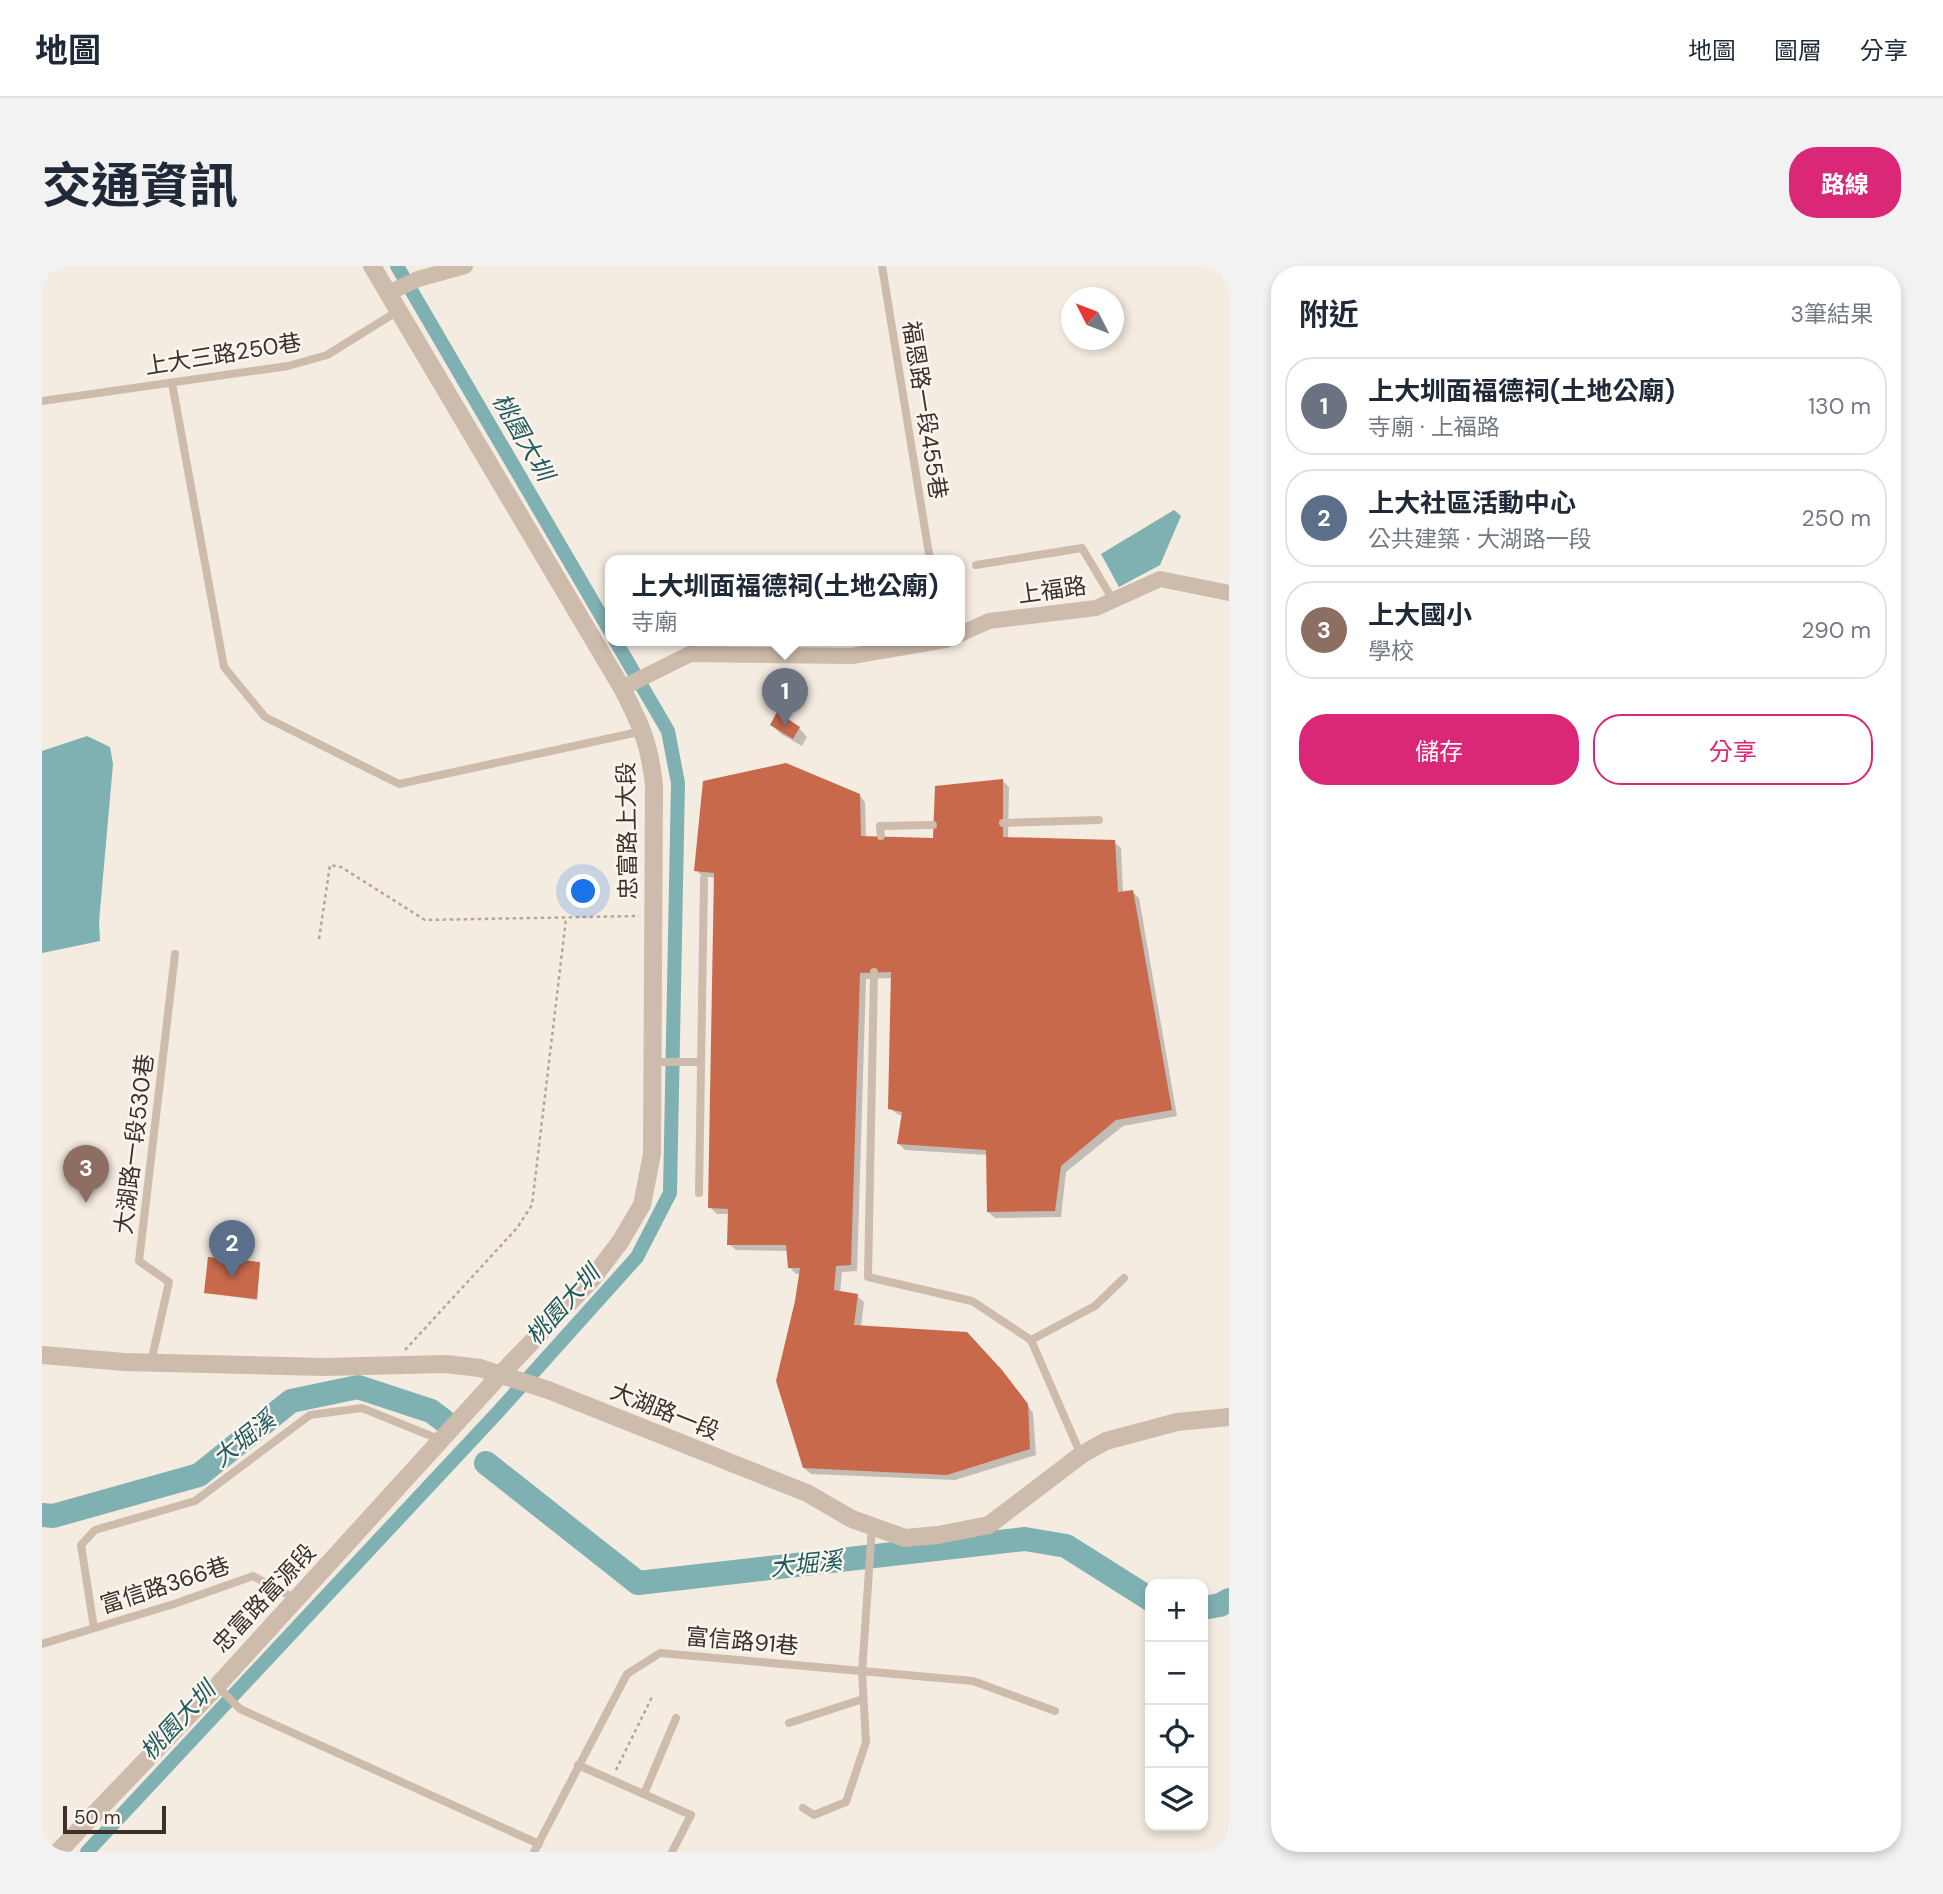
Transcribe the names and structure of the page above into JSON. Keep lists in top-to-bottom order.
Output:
{
  "streets": {
    "street": [
      "上福路",
      "忠富路上大段",
      "大湖路一段",
      "忠富路富源段"
    ],
    "lane": [
      "上大三路250巷",
      "福恩路一段455巷",
      "大湖路一段530巷",
      "富信路366巷",
      "富信路91巷"
    ]
  },
  "crossings": [
    ["上大三路250巷", "忠富路上大段"],
    ["忠富路上大段", "大湖路一段"],
    ["忠富路上大段", "忠富路富源段"],
    ["大湖路一段530巷", "大湖路一段"],
    ["大湖路一段", "忠富路富源段"],
    ["富信路366巷", "忠富路富源段"]
  ],
  "water": ["桃園大圳", "大堀溪"],
  "scale_bar": "50 m",
  "north": "top left",
  "page": {
    "header": "地圖",
    "nav": ["地圖", "圖層", "分享"],
    "title": "交通資訊",
    "buttons": [
      "路線",
      ["儲存", "分享"]
    ],
    "heading": ["附近", "3筆結果"],
    "list": [
      {
        "mark": "1",
        "name": "上大圳面福德祠(土地公廟)",
        "note": "寺廟 · 上福路",
        "value": "130 m"
      },
      {
        "mark": "2",
        "name": "上大社區活動中心",
        "note": "公共建築 · 大湖路一段",
        "value": "250 m"
      },
      {
        "mark": "3",
        "name": "上大國小",
        "note": "學校",
        "value": "290 m"
      }
    ],
    "popup": ["上大圳面福德祠(土地公廟)", "寺廟"],
    "pins": ["1", "3", "2"],
    "map_buttons": ["+", "−"],
    "scale": "50 m"
  }
}
